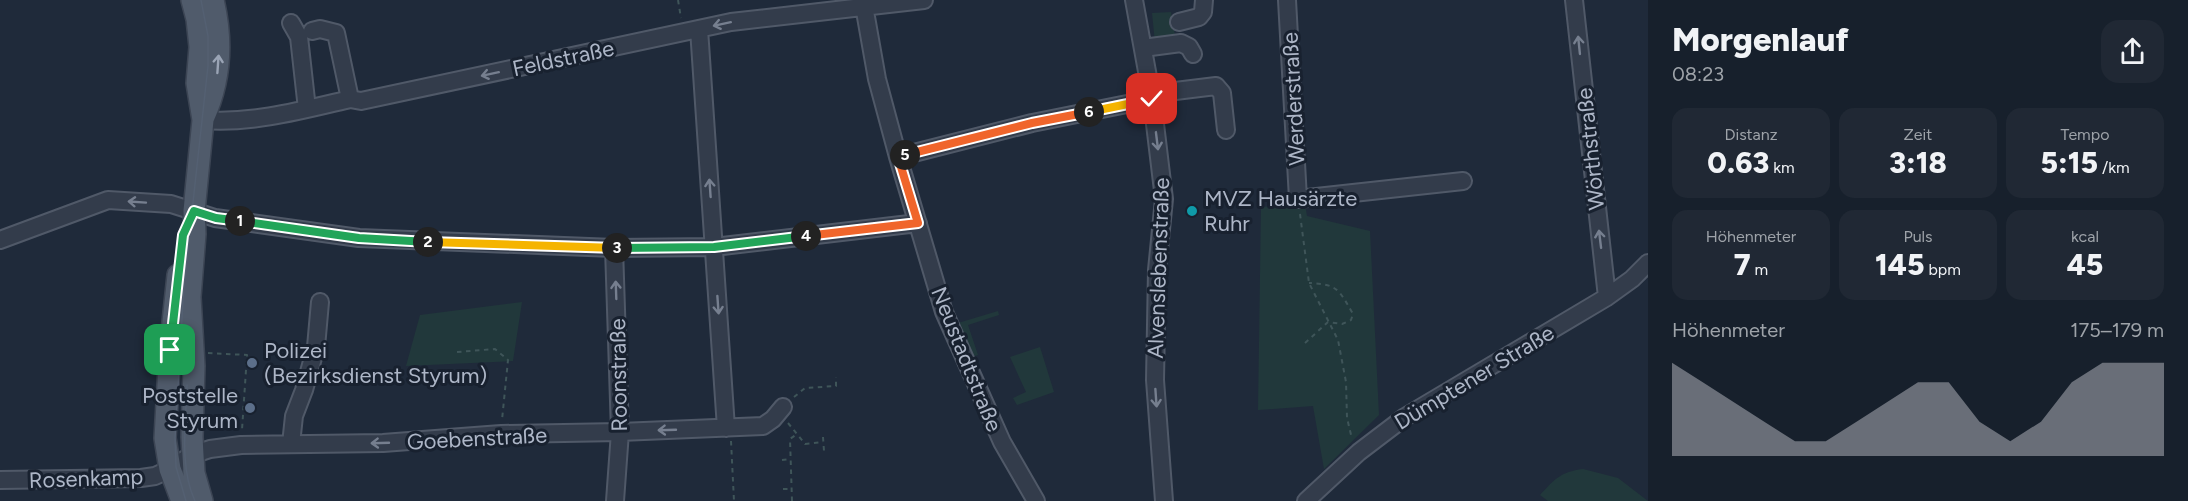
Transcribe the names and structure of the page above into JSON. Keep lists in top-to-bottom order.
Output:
{
  "streets": {
    "street": [
      "Feldstraße",
      "Werderstraße",
      "Wörthstraße",
      "Alvenslebenstraße",
      "Neustadtstraße",
      "Roonstraße",
      "Dümptener Straße",
      "Goebenstraße",
      "Rosenkamp"
    ]
  },
  "crossings": [
    ["Feldstraße", "Neustadtstraße"],
    ["Wörthstraße", "Dümptener Straße"],
    ["Roonstraße", "Goebenstraße"],
    ["Goebenstraße", "Rosenkamp"]
  ],
  "one_way": [
    "Feldstraße",
    "Wörthstraße",
    "Alvenslebenstraße",
    "Goebenstraße"
  ],
  "places": ["MVZ Hausärzte Ruhr", "Polizei (Bezirksdienst Styrum)", "Poststelle Styrum"],
  "page": {
    "heading": ["Morgenlauf", "08:23"],
    "pins": [
      "6",
      "5",
      "1",
      "4",
      "2",
      "3"
    ],
    "stats": [
      ["Distanz", "0.63 km"],
      ["Zeit", "3:18"],
      ["Tempo", "5:15 /km"],
      ["Höhenmeter", "7 m"],
      ["Puls", "145 bpm"],
      ["kcal", "45"]
    ],
    "chart": ["Höhenmeter", "175–179 m"]
  }
}
